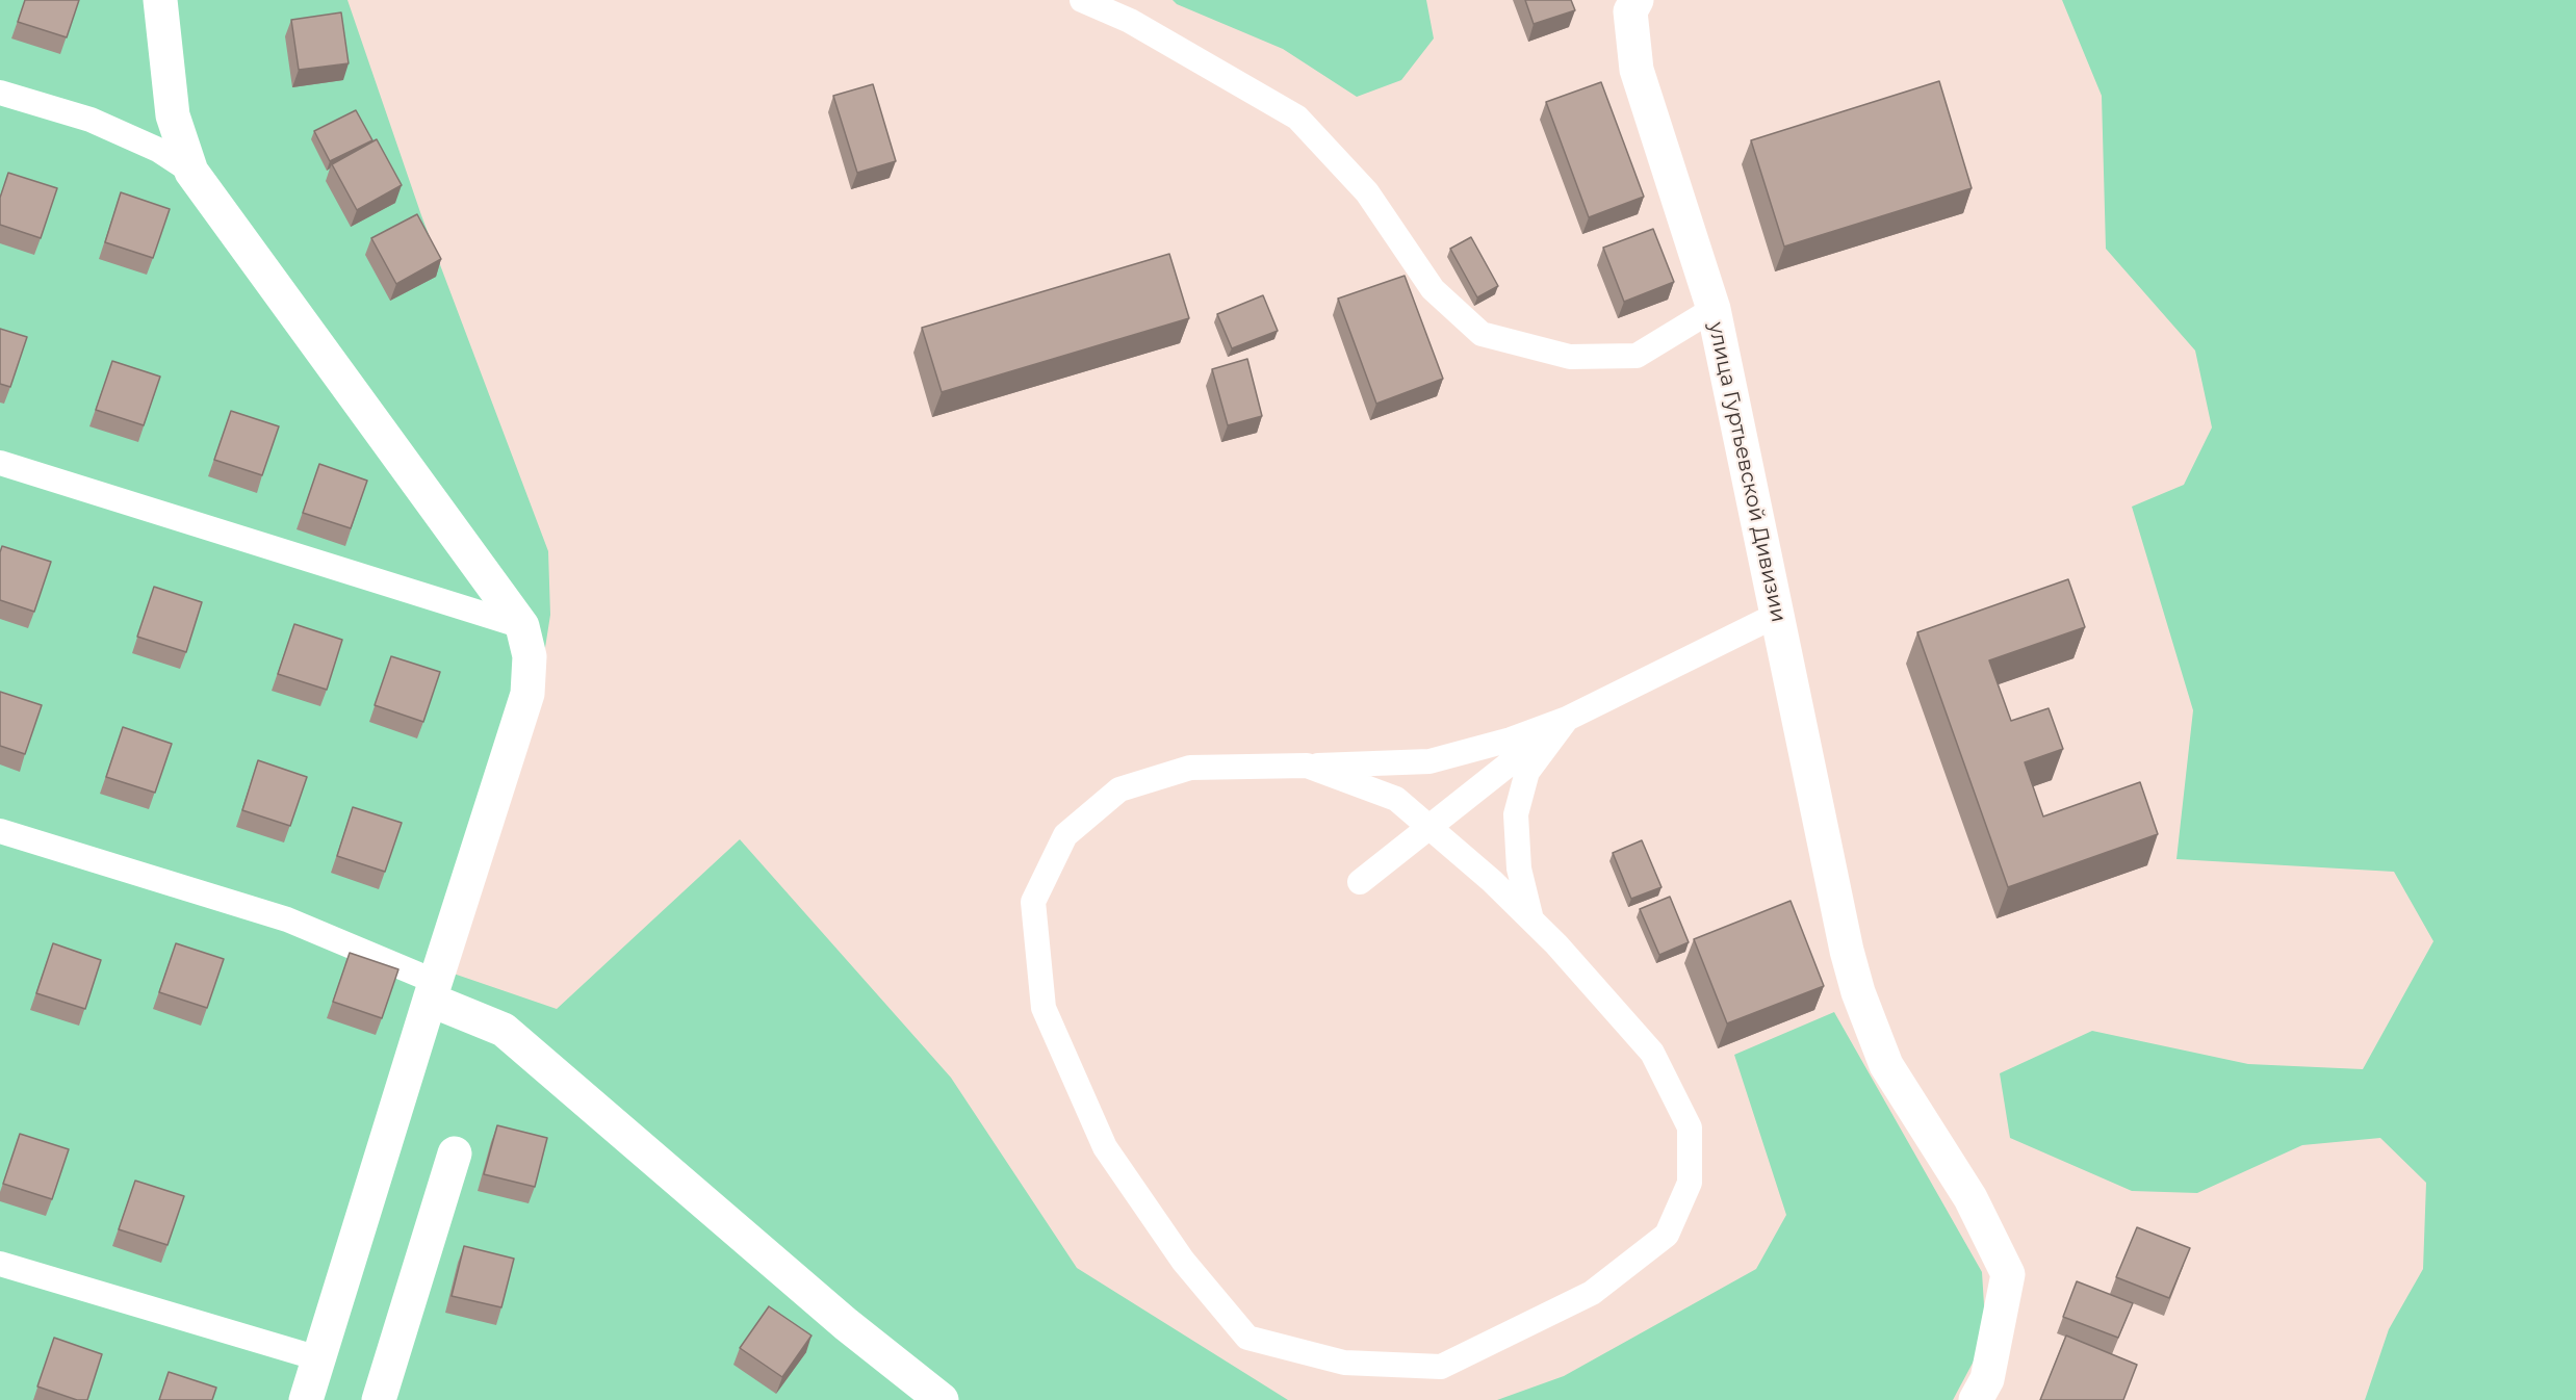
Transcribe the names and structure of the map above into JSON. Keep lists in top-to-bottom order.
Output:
{
  "streets": {
    "street": ["улица Гуртьевской Дивизии"]
  }
}
